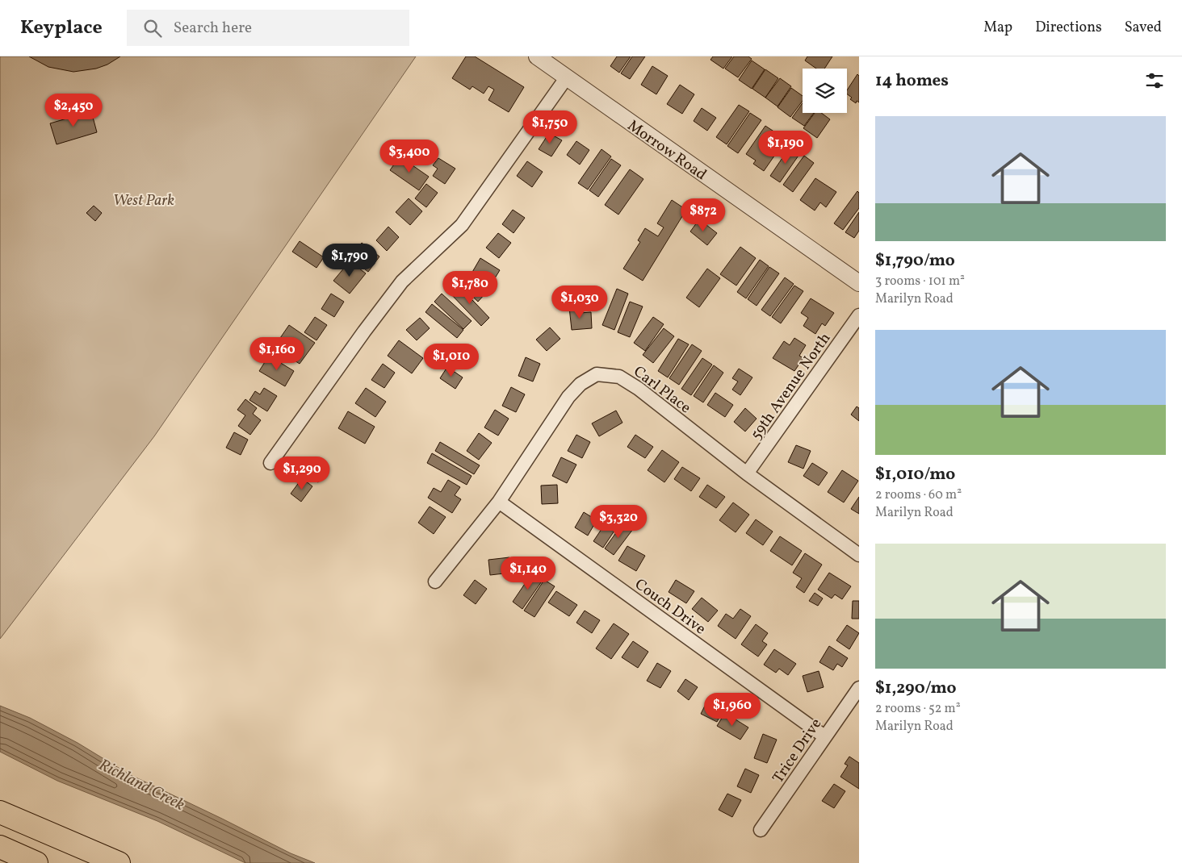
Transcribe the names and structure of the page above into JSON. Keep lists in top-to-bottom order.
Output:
{
  "streets": {
    "street": [
      "Morrow Road",
      "59th Avenue North",
      "Carl Place",
      "Couch Drive",
      "Trice Drive"
    ]
  },
  "crossings": [
    ["59th Avenue North", "Carl Place"],
    ["Carl Place", "Couch Drive"],
    ["Couch Drive", "Trice Drive"]
  ],
  "water": ["Richland Creek"],
  "parks": ["West Park"],
  "page": {
    "header": "Keyplace",
    "search": "Search here",
    "nav": ["Map", "Directions", "Saved"],
    "heading": "14 homes",
    "price": [
      "$2,450",
      "$1,750",
      "$1,190",
      "$3,400",
      "$872",
      "$1,790",
      "$1,780",
      "$1,030",
      "$1,160",
      "$1,010",
      "$1,290",
      "$3,320",
      "$1,140",
      "$1,960"
    ],
    "list": [
      {
        "name": "$1,790/mo",
        "note": "3 rooms · 101 m² · Marilyn Road"
      },
      {
        "name": "$1,010/mo",
        "note": "2 rooms · 60 m² · Marilyn Road"
      },
      {
        "name": "$1,290/mo",
        "note": "2 rooms · 52 m² · Marilyn Road"
      }
    ]
  }
}
